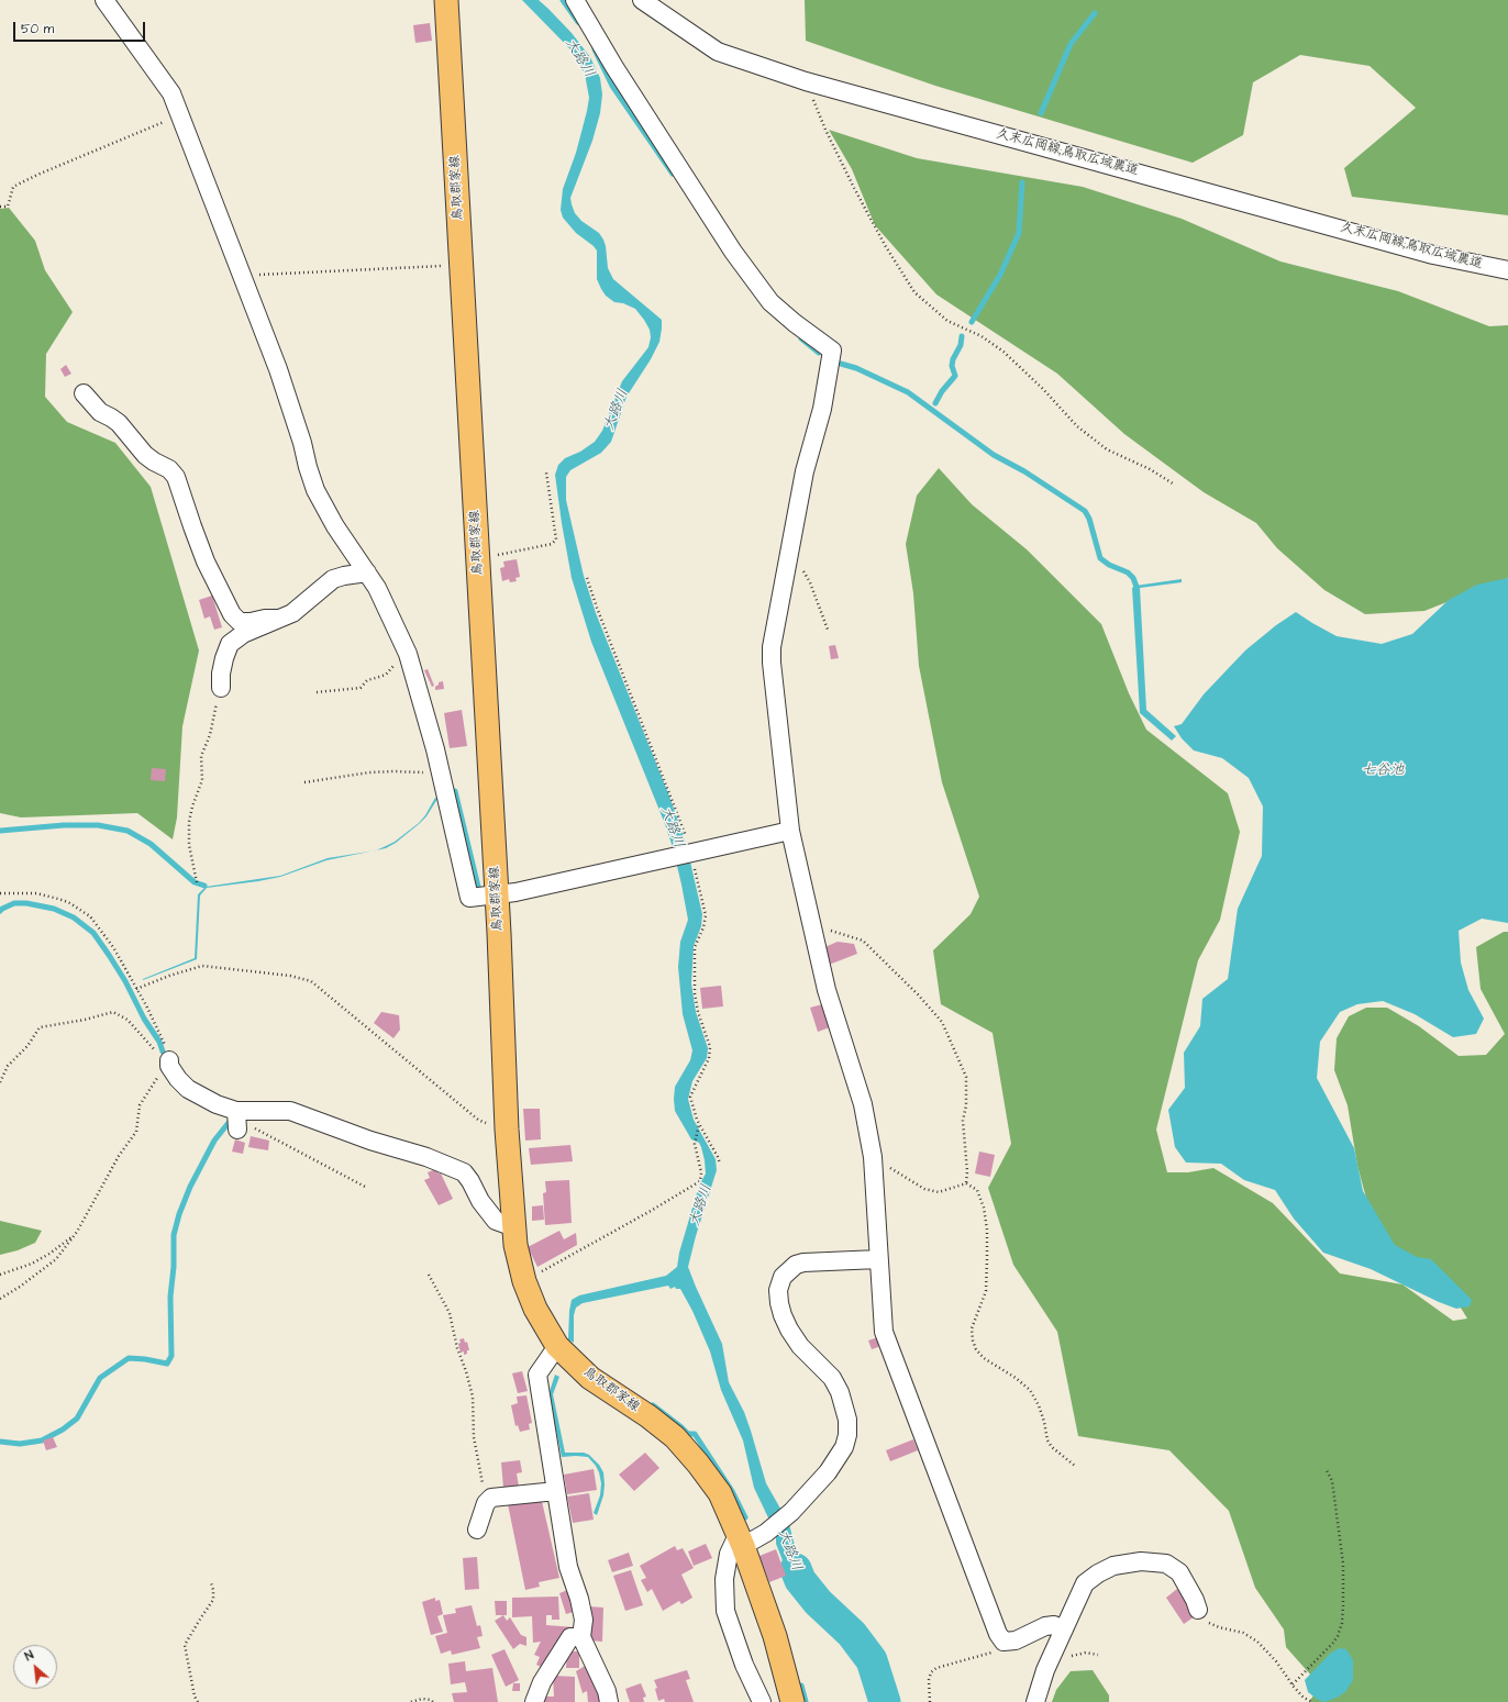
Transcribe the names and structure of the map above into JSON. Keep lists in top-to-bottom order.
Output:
{
  "streets": {
    "main road": ["鳥取郡家線"],
    "street": ["久末広岡線;鳥取広域農道"]
  },
  "water": ["大路川", "七谷池"],
  "scale_bar": "50 m",
  "north": "top left"
}
